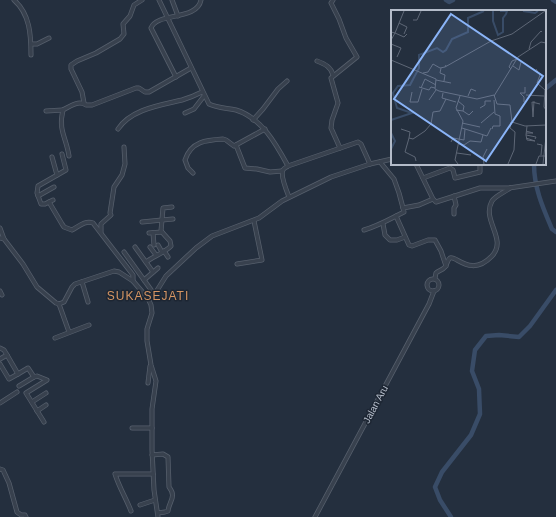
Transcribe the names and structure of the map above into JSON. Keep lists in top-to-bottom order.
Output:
{
  "streets": {
    "street": ["Jalan Aru"]
  },
  "districts": ["SUKASEJATI"]
}
